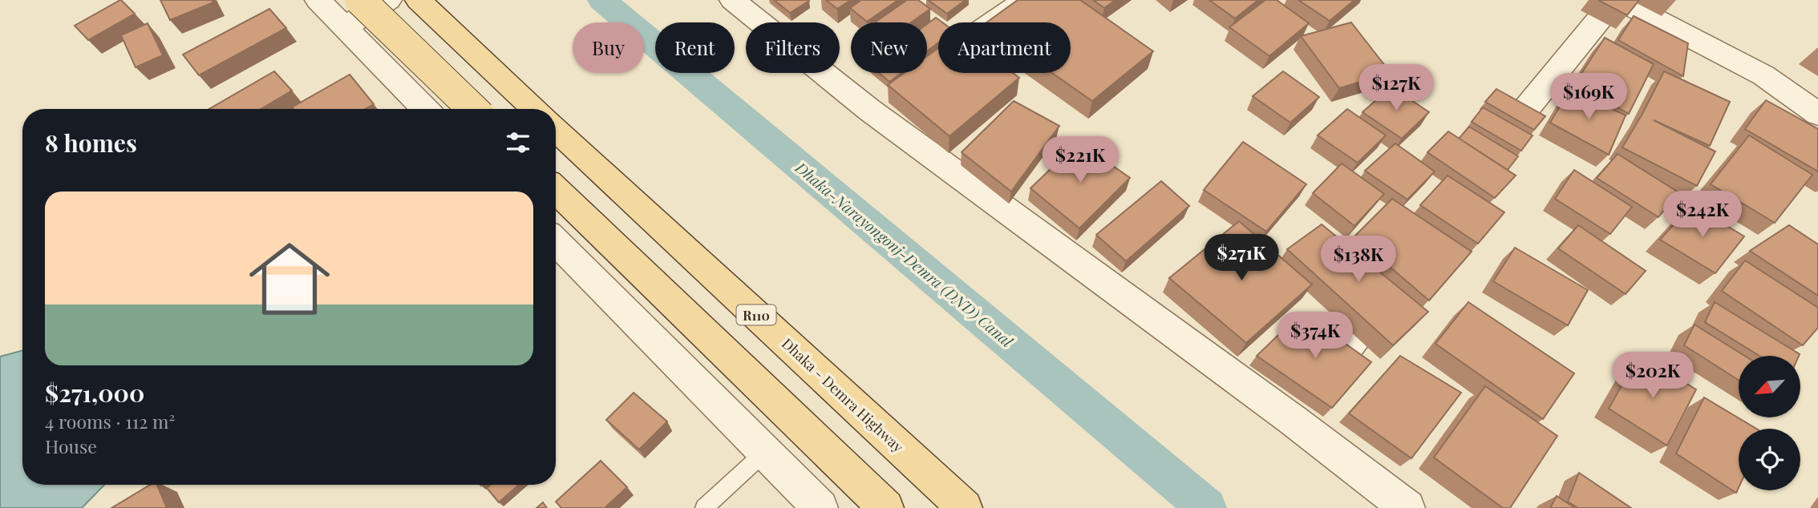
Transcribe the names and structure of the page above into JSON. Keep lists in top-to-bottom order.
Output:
{
  "streets": {
    "main road": ["R110", "Dhaka - Demra Highway"]
  },
  "water": ["Dhaka-Narayongonj-Demra (DND) Canal"],
  "north": "bottom left",
  "page": {
    "chip": [
      "Buy",
      "Rent",
      "Filters",
      "New",
      "Apartment"
    ],
    "price": [
      "$127K",
      "$169K",
      "$221K",
      "$242K",
      "$271K",
      "$138K",
      "$374K",
      "$202K"
    ],
    "heading": "8 homes",
    "list": [
      {
        "name": "$271,000",
        "note": "4 rooms · 112 m² · House"
      }
    ]
  }
}
